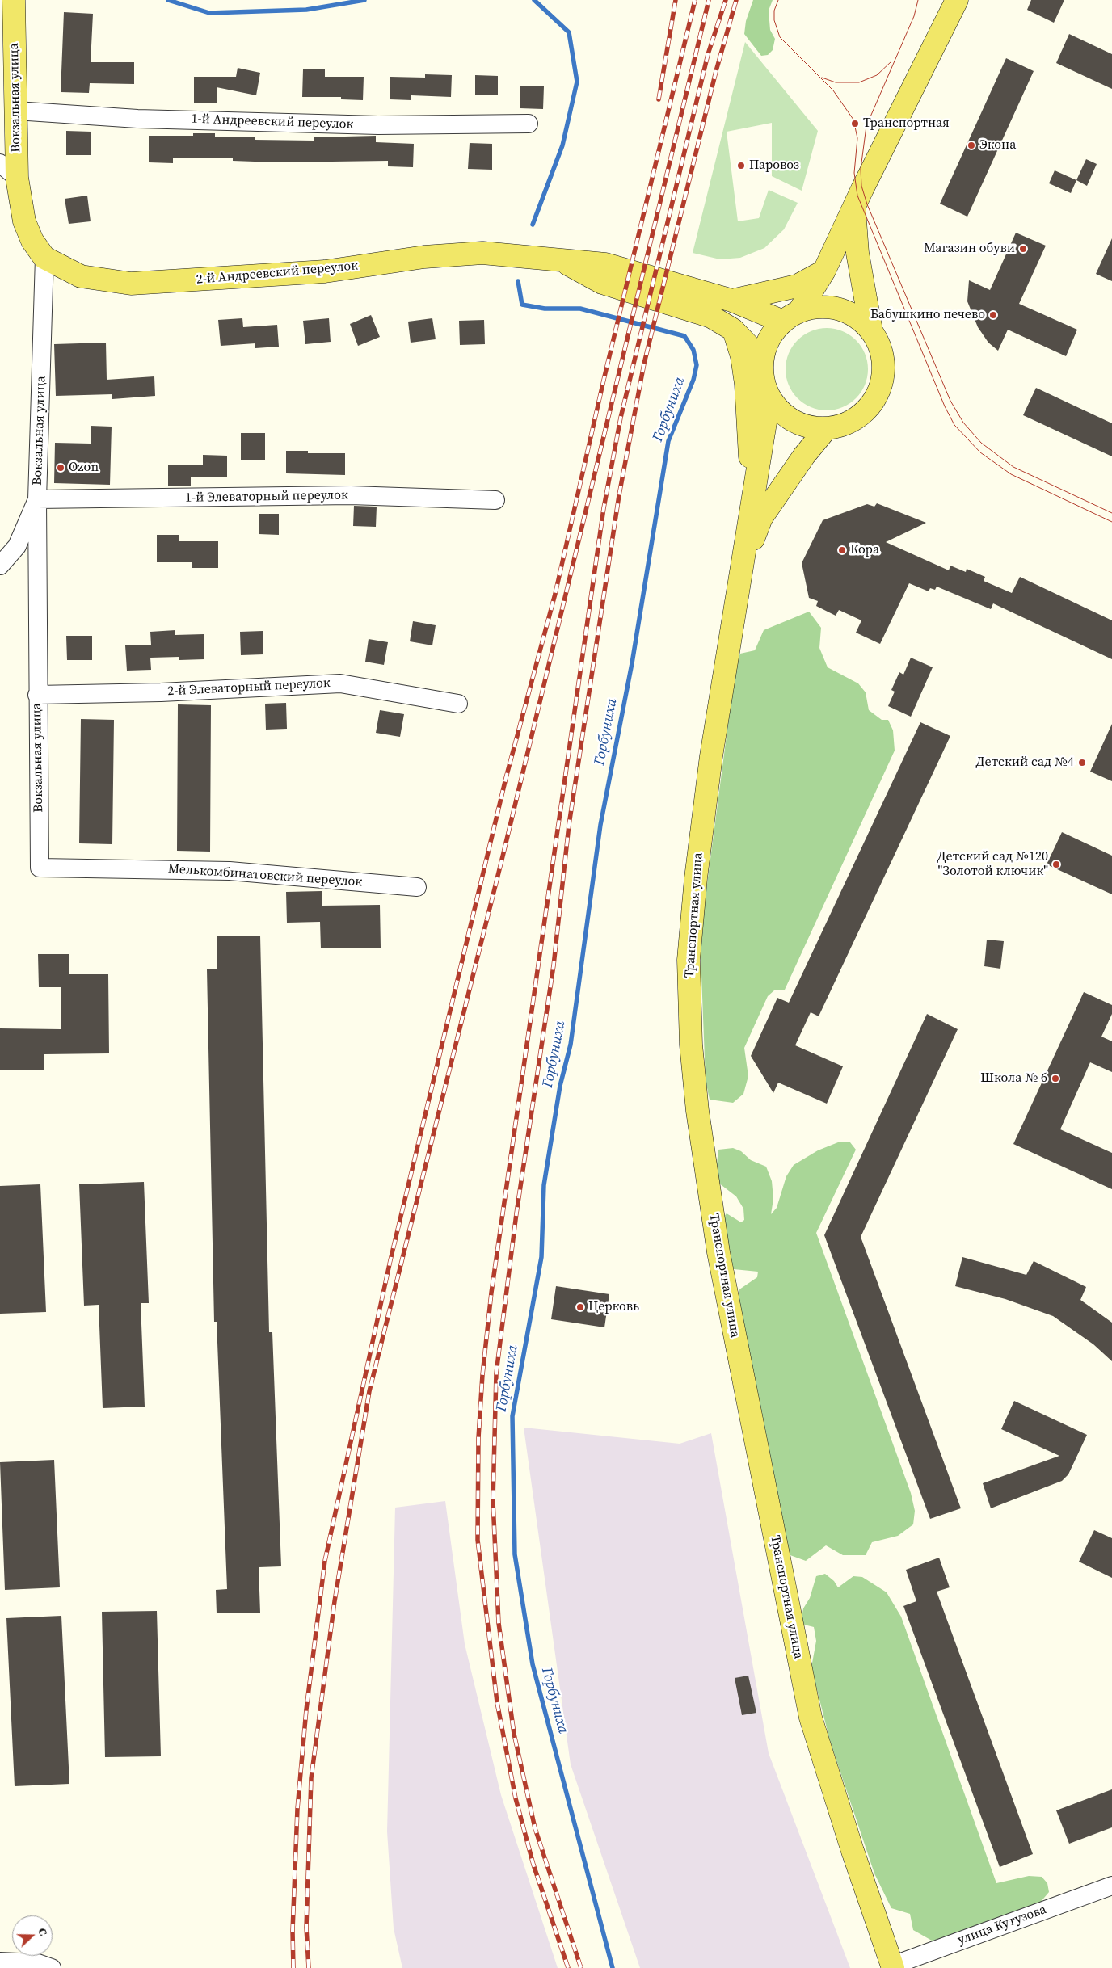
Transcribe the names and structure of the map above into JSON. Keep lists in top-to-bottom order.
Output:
{
  "streets": {
    "main road": ["Вокзальная улица", "2-й Андреевский переулок", "Транспортная улица"],
    "street": [
      "1-й Андреевский переулок",
      "1-й Элеваторный переулок",
      "2-й Элеваторный переулок",
      "Мелькомбинатовский переулок",
      "улица Кутузова"
    ]
  },
  "crossings": [
    ["Вокзальная улица", "1-й Андреевский переулок"],
    ["Вокзальная улица", "2-й Андреевский переулок"],
    ["Вокзальная улица", "1-й Элеваторный переулок"],
    ["Вокзальная улица", "2-й Элеваторный переулок"],
    ["Вокзальная улица", "Мелькомбинатовский переулок"],
    ["Транспортная улица", "улица Кутузова"]
  ],
  "water": ["Горбуниха"],
  "places": [
    "Транспортная",
    "Экона",
    "Паровоз",
    "Магазин обуви",
    "Бабушкино печево",
    "Ozon",
    "Кора",
    "Детский сад №4",
    "Детский сад №120 \"Золотой ключик\"",
    "Школа № 6",
    "Церковь"
  ],
  "north": "right"
}
